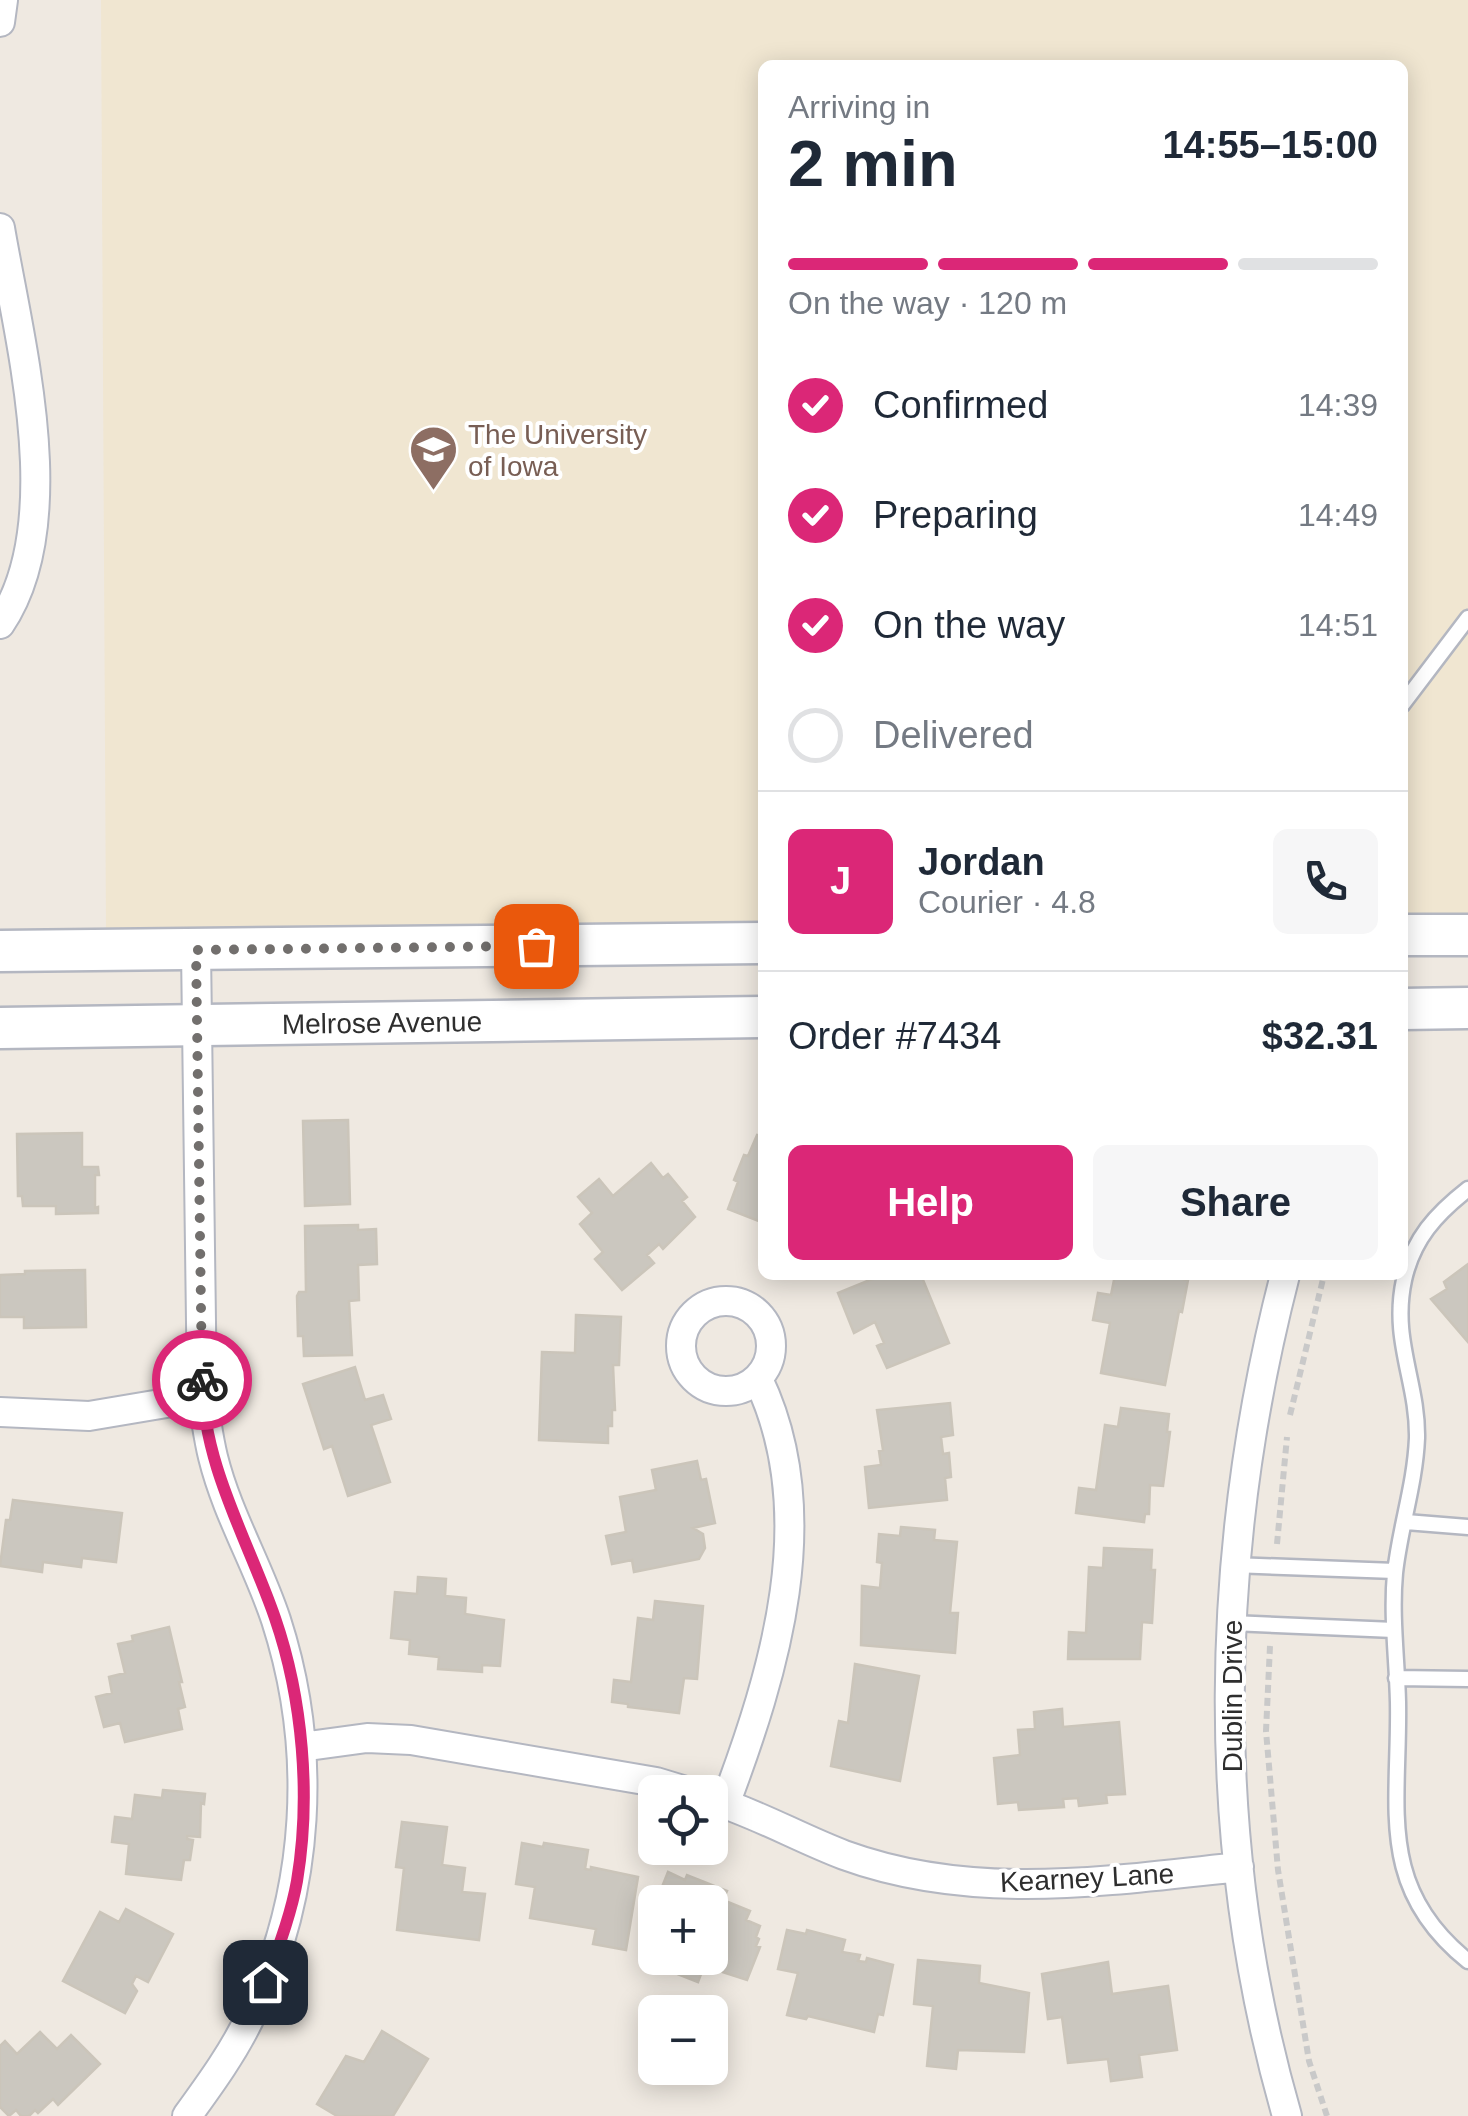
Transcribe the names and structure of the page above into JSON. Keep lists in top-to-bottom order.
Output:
{
  "streets": {
    "main road": ["Melrose Avenue"],
    "street": ["Dublin Drive", "Kearney Lane"]
  },
  "crossings": [
    ["Dublin Drive", "Kearney Lane"]
  ],
  "places": {
    "school or university": ["The University of Iowa"]
  },
  "page": {
    "heading": ["2 min", "Arriving in", "14:55–15:00"],
    "panel": [
      "Jordan",
      "Courier · 4.8",
      "Order #7434",
      "$32.31"
    ],
    "bar": "On the way · 120 m",
    "list": [
      ["Confirmed", "14:39"],
      ["Preparing", "14:49"],
      ["On the way", "14:51"],
      "Delivered"
    ],
    "round": "J",
    "buttons": ["Help", "Share"],
    "map_buttons": ["+", "−"]
  }
}
